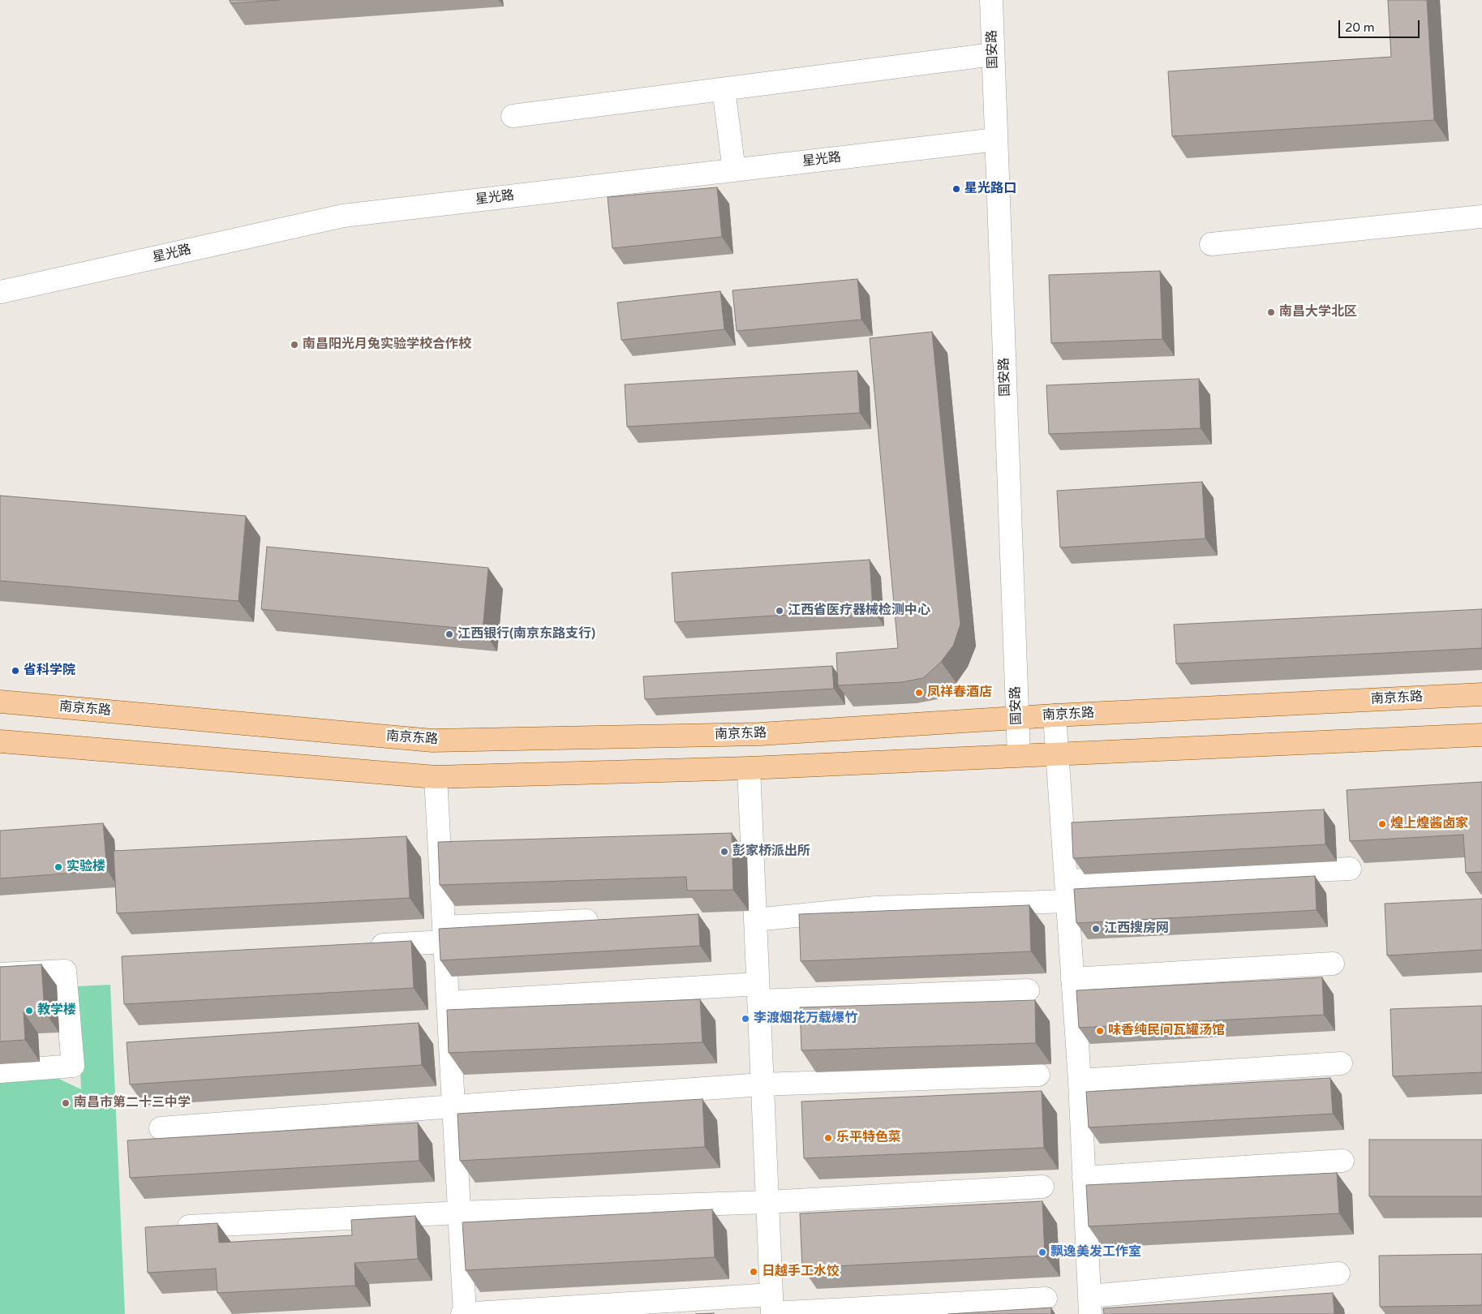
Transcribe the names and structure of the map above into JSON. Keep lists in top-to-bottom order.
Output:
{
  "streets": {
    "main road": ["南京东路"],
    "street": ["国安路", "星光路"]
  },
  "crossings": [
    ["国安路", "星光路"],
    ["国安路", "南京东路"]
  ],
  "places": [
    "星光路口",
    "南昌大学北区",
    "南昌阳光月兔实验学校合作校",
    "江西省医疗器械检测中心",
    "江西银行(南京东路支行)",
    "省科学院",
    "凤祥春酒店",
    "煌上煌酱卤家",
    "彭家桥派出所",
    "实验楼",
    "江西搜房网",
    "教学楼",
    "李渡烟花万载爆竹",
    "味香纯民间瓦罐汤馆",
    "南昌市第二十三中学",
    "乐平特色菜",
    "飘逸美发工作室",
    "日越手工水饺"
  ],
  "scale_bar": "20 m"
}
